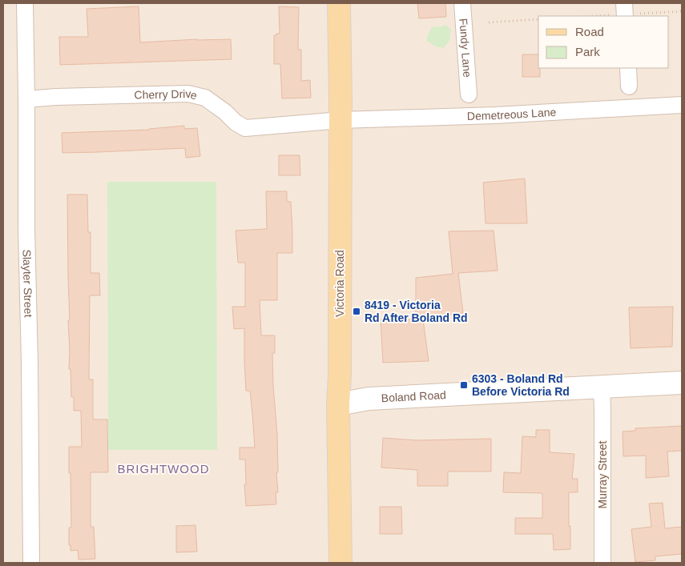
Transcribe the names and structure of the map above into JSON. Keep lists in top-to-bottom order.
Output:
{
  "streets": {
    "main road": ["Victoria Road"],
    "street": [
      "Fundy Lane",
      "Cherry Drive",
      "Demetreous Lane",
      "Slayter Street",
      "Boland Road",
      "Murray Street"
    ]
  },
  "crossings": [
    ["Cherry Drive", "Demetreous Lane"],
    ["Cherry Drive", "Slayter Street"],
    ["Cherry Drive", "Victoria Road"],
    ["Demetreous Lane", "Victoria Road"],
    ["Victoria Road", "Boland Road"],
    ["Boland Road", "Murray Street"]
  ],
  "districts": ["BRIGHTWOOD"],
  "places": {
    "transit": ["8419 - Victoria Rd After Boland Rd", "6303 - Boland Rd Before Victoria Rd"]
  },
  "legend": ["Road", "Park"]
}
